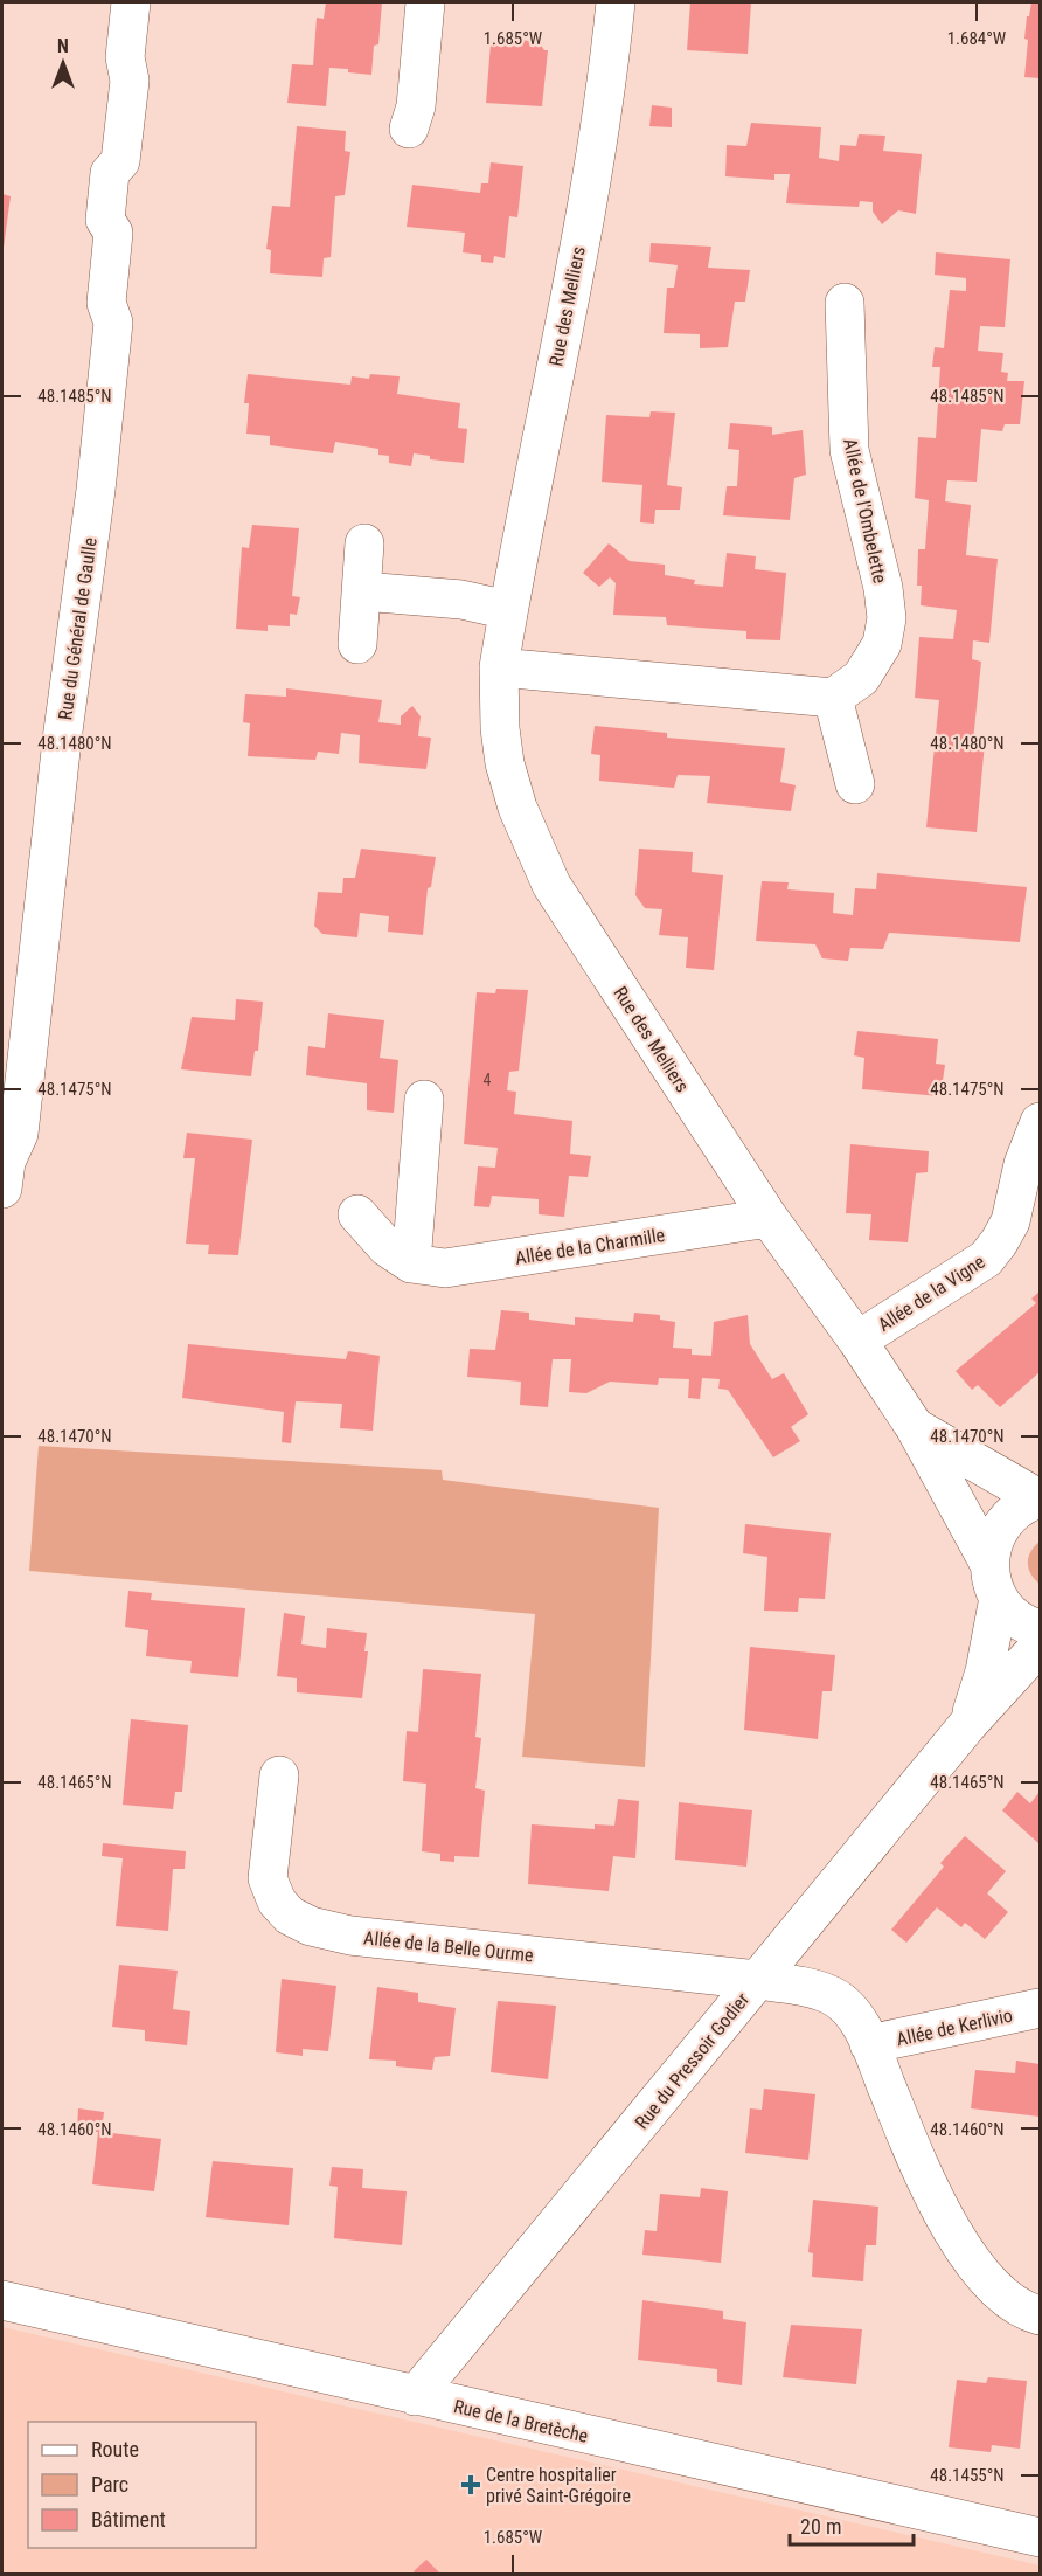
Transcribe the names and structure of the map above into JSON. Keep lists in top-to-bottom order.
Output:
{
  "streets": {
    "street": [
      "Rue des Melliers",
      "Allée de l'Ombelette",
      "Rue du Général de Gaulle",
      "Allée de la Charmille",
      "Allée de la Vigne",
      "Allée de la Belle Ourme",
      "Allée de Kerlivio",
      "Rue du Pressoir Godier",
      "Rue de la Bretèche"
    ]
  },
  "crossings": [
    ["Rue des Melliers", "Allée de la Charmille"],
    ["Rue des Melliers", "Allée de la Vigne"],
    ["Rue des Melliers", "Rue du Pressoir Godier"],
    ["Allée de la Belle Ourme", "Allée de Kerlivio"],
    ["Allée de la Belle Ourme", "Rue du Pressoir Godier"],
    ["Allée de Kerlivio", "Rue du Pressoir Godier"],
    ["Rue du Pressoir Godier", "Rue de la Bretèche"]
  ],
  "places": {
    "health": ["Centre hospitalier privé Saint-Grégoire"]
  },
  "house_numbers": ["4"],
  "legend": ["Route", "Parc", "Bâtiment"],
  "scale_bar": "20 m",
  "north": "top",
  "coordinates": [
    "1.685°W",
    "1.684°W",
    "48.1485°N",
    "48.1480°N",
    "48.1475°N",
    "48.1470°N",
    "48.1465°N",
    "48.1460°N",
    "48.1455°N"
  ]
}
